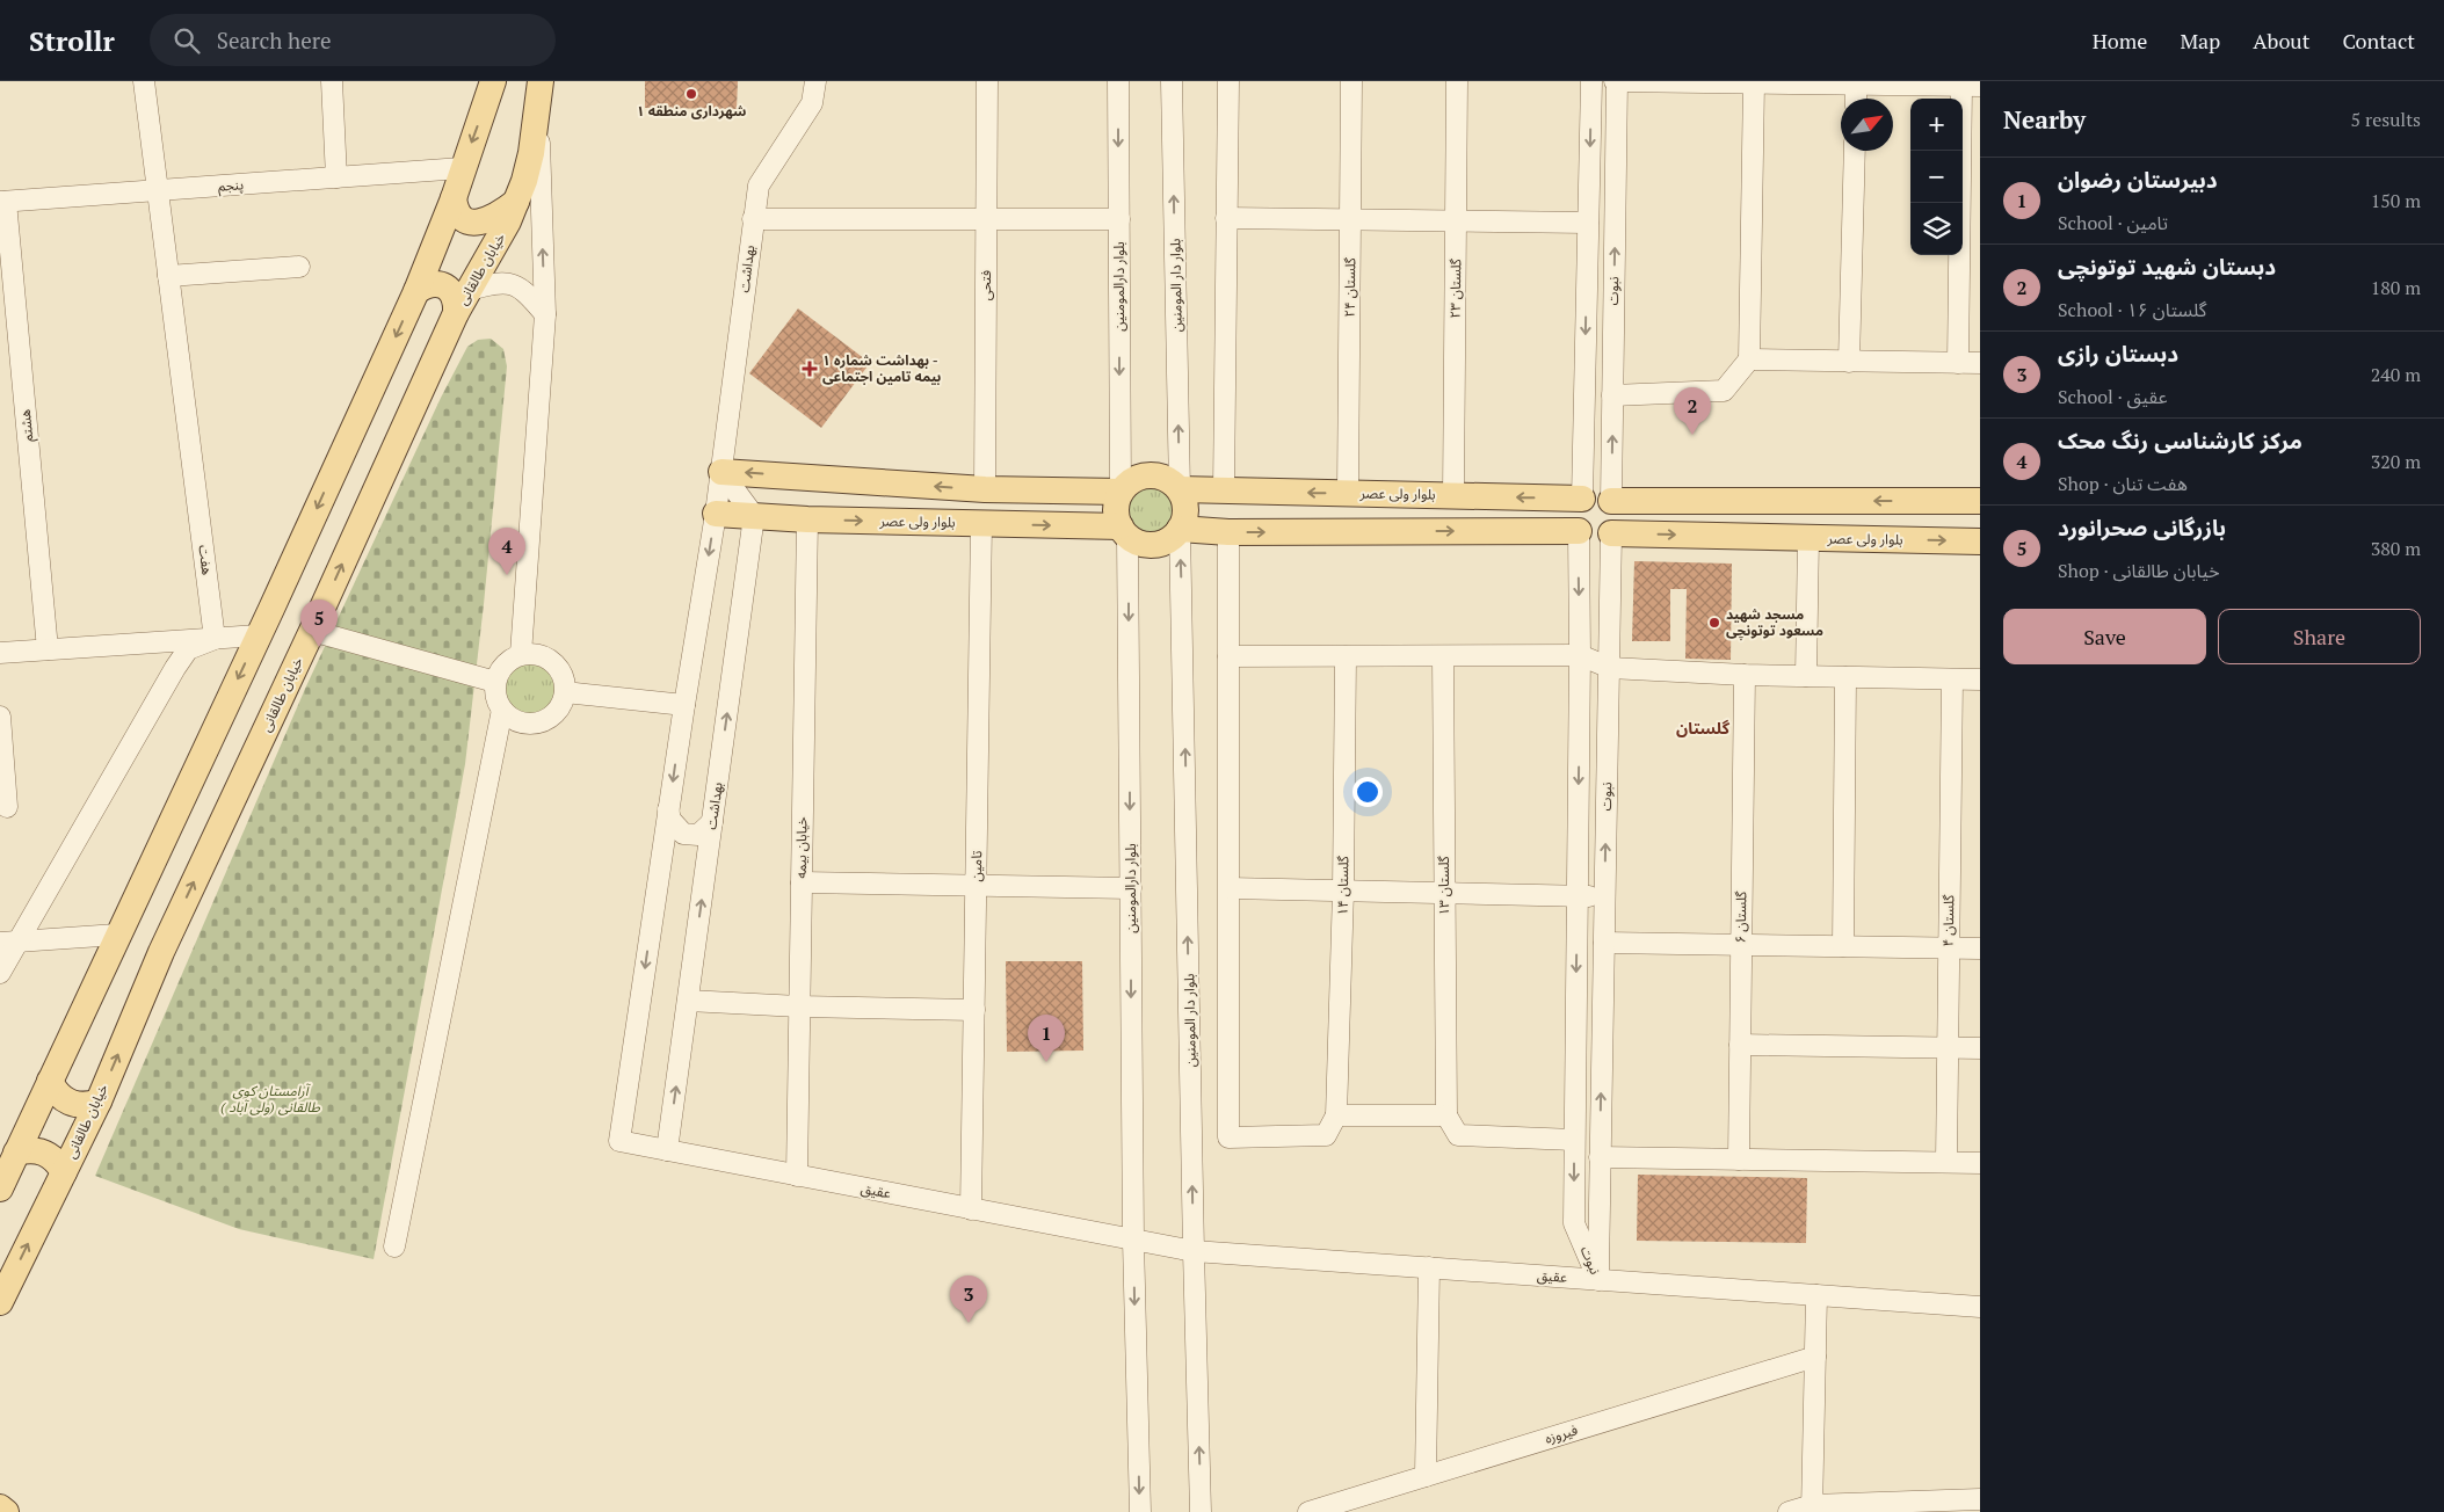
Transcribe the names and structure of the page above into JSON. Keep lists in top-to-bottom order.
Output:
{
  "streets": {
    "main road": ["خیابان طالقانی", "بلوار ولی عصر"],
    "street": [
      "پنجم",
      "بهداشت",
      "فتحی",
      "بلوار دار المومنین",
      "بلوار دارالمومنین",
      "گلستان ۲۴",
      "گلستان ۲۳",
      "نبوت",
      "هشتم",
      "هفت",
      "خیابان بیمه",
      "تامین",
      "گلستان ۱۴",
      "گلستان ۱۳",
      "گلستان ۶",
      "گلستان ۴",
      "عقیق",
      "فیروزه"
    ]
  },
  "crossings": [
    ["پنجم", "هشتم"],
    ["پنجم", "هفت"],
    ["بهداشت", "بلوار ولی عصر"],
    ["بهداشت", "عقیق"],
    ["بلوار دار المومنین", "بلوار دارالمومنین"],
    ["بلوار دار المومنین", "بلوار ولی عصر"],
    ["بلوار دار المومنین", "عقیق"],
    ["بلوار دارالمومنین", "بلوار ولی عصر"],
    ["بلوار دارالمومنین", "عقیق"],
    ["گلستان ۲۴", "بلوار ولی عصر"],
    ["گلستان ۲۳", "بلوار ولی عصر"],
    ["نبوت", "بلوار ولی عصر"],
    ["نبوت", "عقیق"],
    ["بلوار ولی عصر", "خیابان بیمه"],
    ["بلوار ولی عصر", "تامین"],
    ["خیابان بیمه", "عقیق"],
    ["تامین", "عقیق"]
  ],
  "districts": ["گلستان"],
  "parks": ["آرامستان کوی طالقانی (ولی آباد )"],
  "places": {
    "other": ["شهرداری منطقه ۱", "مسجد شهید مسعود توتونچی"],
    "health": ["بهداشت شماره ۱ - بیمه تامین اجتماعی"]
  },
  "north": "top right",
  "page": {
    "header": "Strollr",
    "search": "Search here",
    "nav": [
      "Home",
      "Map",
      "About",
      "Contact"
    ],
    "heading": ["Nearby", "5 results"],
    "map_buttons": ["+", "−"],
    "list": [
      {
        "mark": "1",
        "name": "دبیرستان رضوان",
        "note": "School · تامین",
        "value": "150 m"
      },
      {
        "mark": "2",
        "name": "دبستان شهید توتونچی",
        "note": "School · گلستان ۱۶",
        "value": "180 m"
      },
      {
        "mark": "3",
        "name": "دبستان رازی",
        "note": "School · عقیق",
        "value": "240 m"
      },
      {
        "mark": "4",
        "name": "مرکز کارشناسی رنگ محک",
        "note": "Shop · هفت تنان",
        "value": "320 m"
      },
      {
        "mark": "5",
        "name": "بازرگانی صحرانورد",
        "note": "Shop · خیابان طالقانی",
        "value": "380 m"
      }
    ],
    "pins": [
      "2",
      "4",
      "5",
      "1",
      "3"
    ],
    "buttons": ["Save", "Share"]
  }
}
